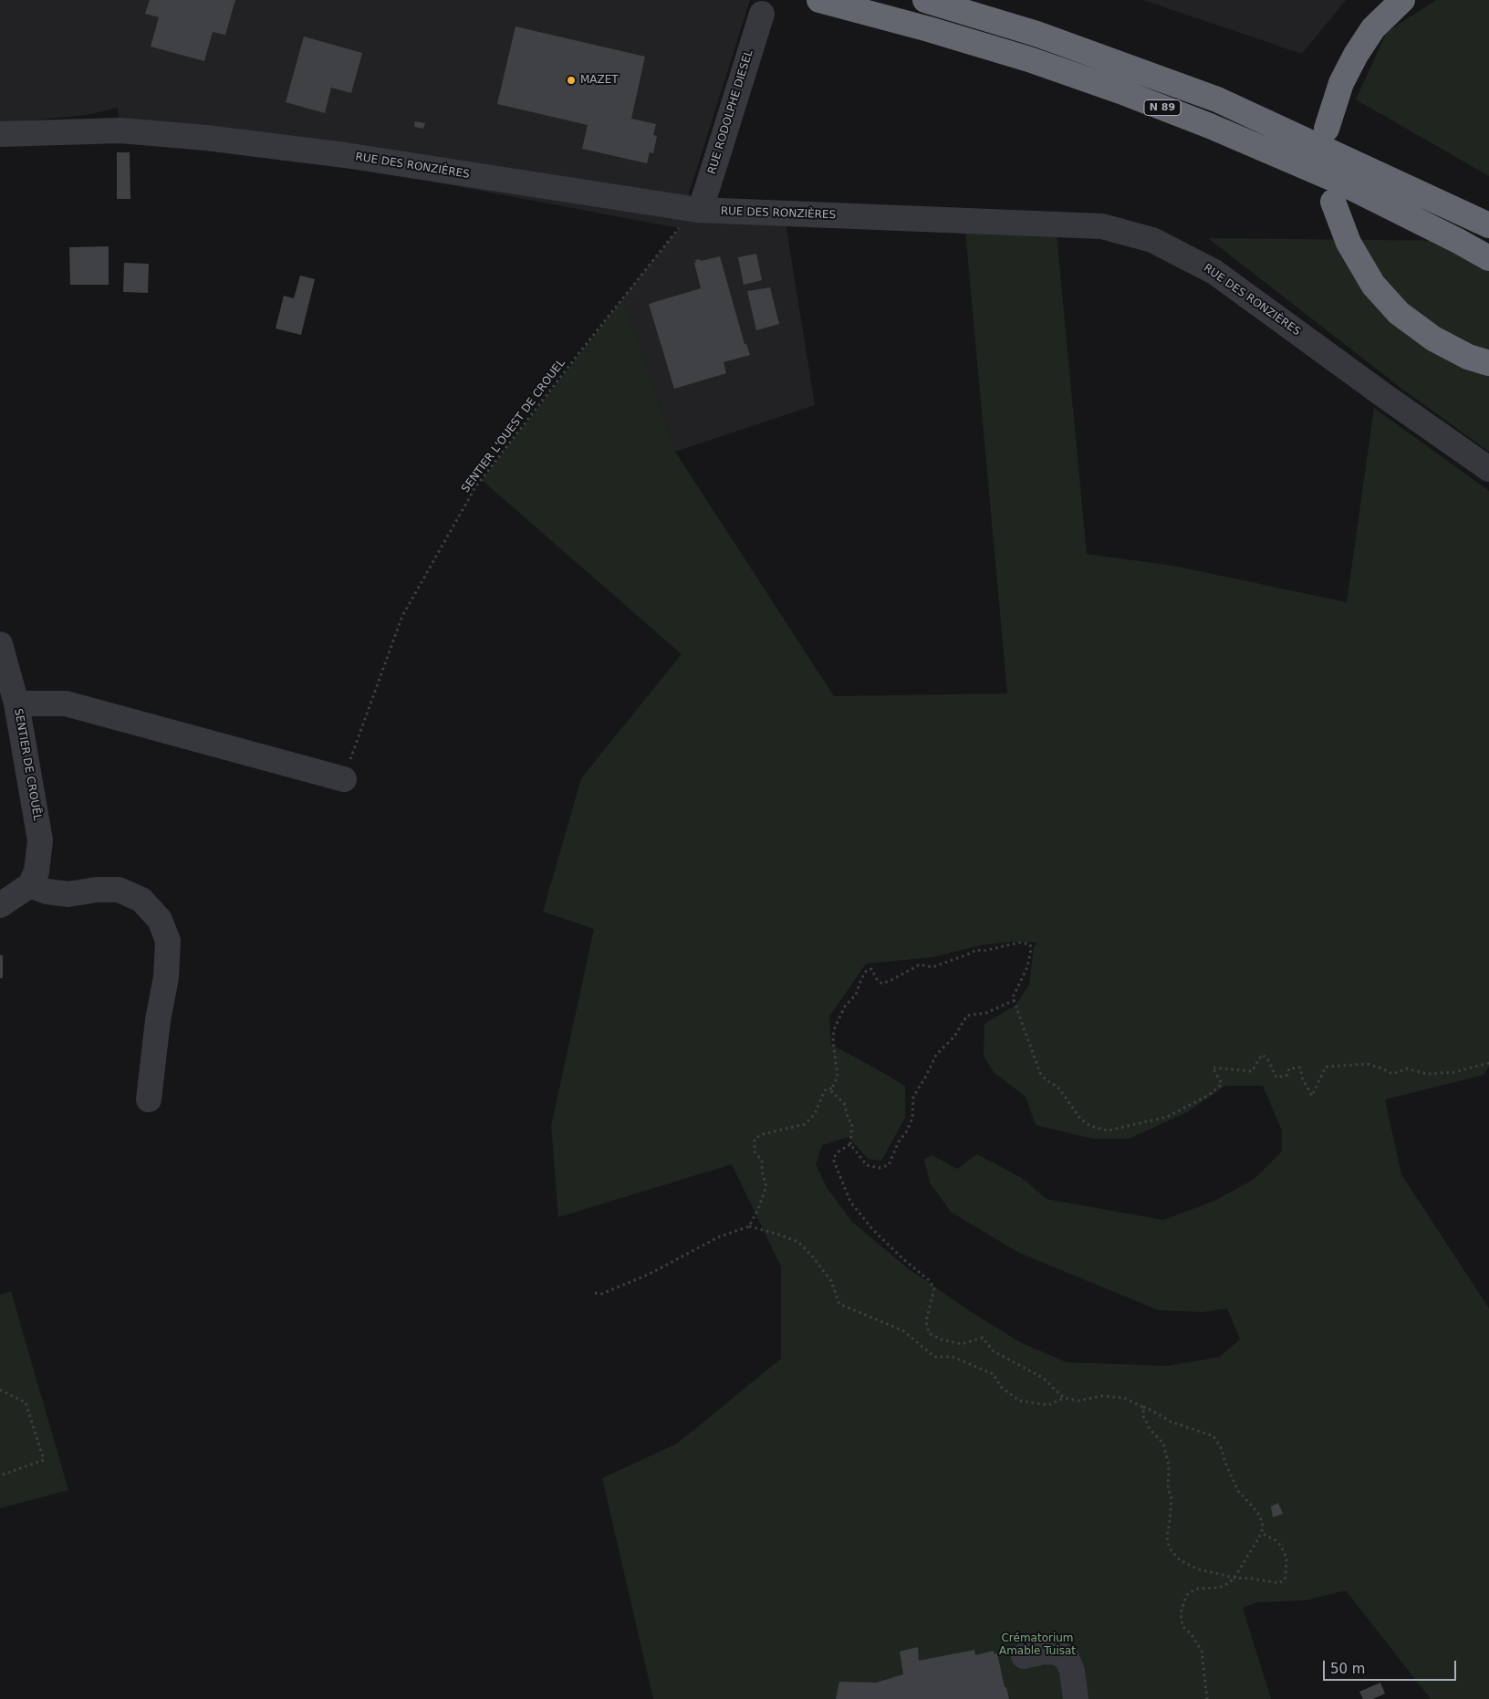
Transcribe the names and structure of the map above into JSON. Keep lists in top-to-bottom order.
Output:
{
  "streets": {
    "highway": ["N 89"],
    "street": ["RUE RODOLPHE DIESEL", "RUE DES RONZIÈRES", "SENTIER DE CROUËL"],
    "path": ["SENTIER L'OUEST DE CROUEL"]
  },
  "crossings": [
    ["RUE RODOLPHE DIESEL", "RUE DES RONZIÈRES"],
    ["RUE RODOLPHE DIESEL", "SENTIER L'OUEST DE CROUEL"],
    ["RUE DES RONZIÈRES", "SENTIER L'OUEST DE CROUEL"]
  ],
  "parks": ["Crématorium Amable Tuisat"],
  "places": ["MAZET"],
  "scale_bar": "50 m"
}
